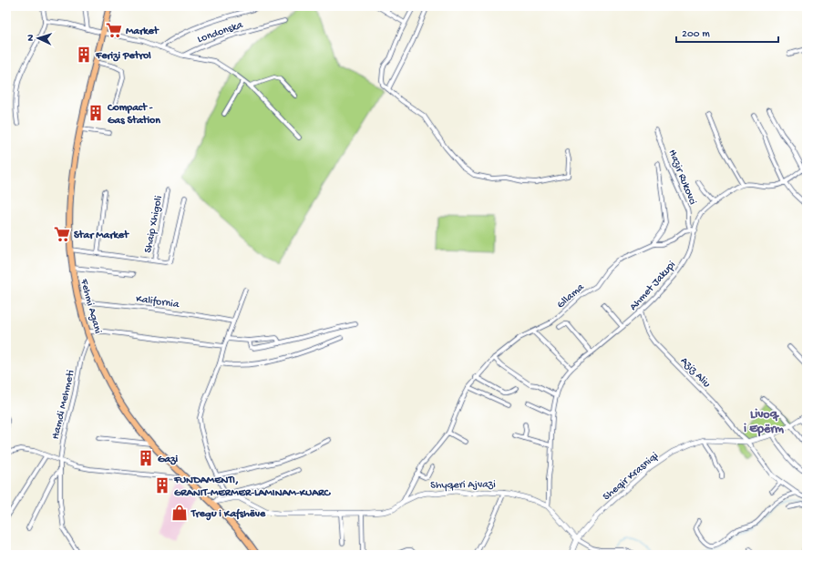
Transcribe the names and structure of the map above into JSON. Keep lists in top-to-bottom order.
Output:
{
  "streets": {
    "main road": ["Fehmi Agani"],
    "street": [
      "Londonska",
      "Hazir Rukovci",
      "Shaip Xhigoli",
      "Ahmet Jakupi",
      "Gllama",
      "Kalifornia",
      "Aziz Aliu",
      "Hamdi Mehmeti",
      "Sheqir Krasniqi",
      "Shyqeri Ajvazi"
    ]
  },
  "crossings": [
    ["Londonska", "Fehmi Agani"],
    ["Hazir Rukovci", "Ahmet Jakupi"],
    ["Hazir Rukovci", "Gllama"],
    ["Shaip Xhigoli", "Fehmi Agani"],
    ["Ahmet Jakupi", "Gllama"],
    ["Ahmet Jakupi", "Aziz Aliu"],
    ["Ahmet Jakupi", "Shyqeri Ajvazi"],
    ["Gllama", "Shyqeri Ajvazi"],
    ["Kalifornia", "Fehmi Agani"],
    ["Fehmi Agani", "Hamdi Mehmeti"],
    ["Fehmi Agani", "Shyqeri Ajvazi"],
    ["Aziz Aliu", "Sheqir Krasniqi"],
    ["Sheqir Krasniqi", "Shyqeri Ajvazi"]
  ],
  "districts": ["Livoq i Epërm"],
  "places": {
    "supermarket": ["Market", "Star Market"],
    "building": [
      "Ferizi Petrol",
      "Compact - Gas Station",
      "Gazi",
      "FUNDAMENTI, GRANIT-MERMER-LAMINAM-KUARC"
    ],
    "shop": ["Tregu i Kafshëve"]
  },
  "scale_bar": "200 m",
  "north": "left"
}
